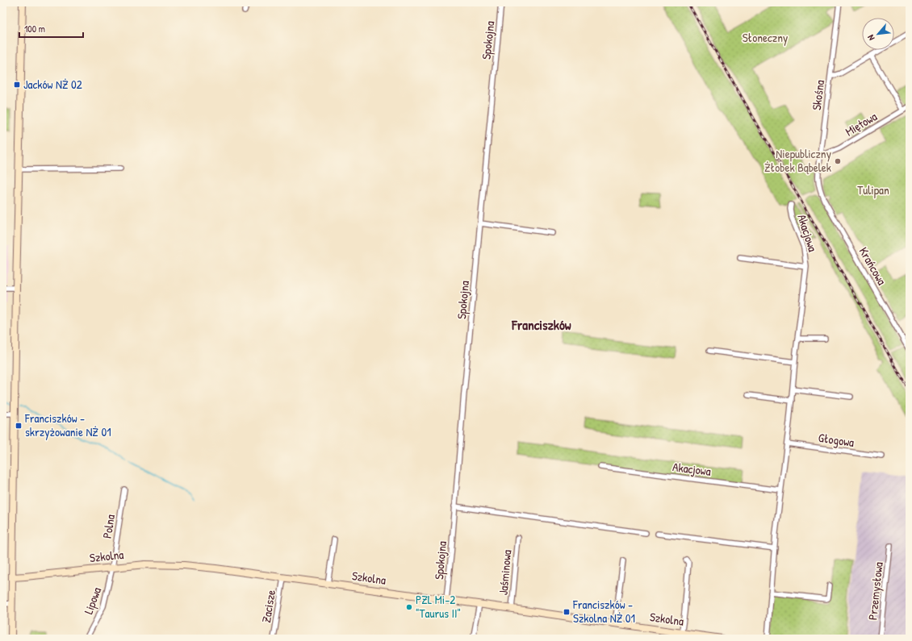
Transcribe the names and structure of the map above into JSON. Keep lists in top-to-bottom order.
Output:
{
  "streets": {
    "street": [
      "Spokojna",
      "Skośna",
      "Miętowa",
      "Akacjowa",
      "Krańcowa",
      "Głogowa",
      "Polna",
      "Szkolna",
      "Jaśminowa",
      "Przemysłowa",
      "Lipowa",
      "Zacisze"
    ]
  },
  "crossings": [
    ["Spokojna", "Szkolna"],
    ["Skośna", "Miętowa"],
    ["Skośna", "Krańcowa"],
    ["Akacjowa", "Głogowa"],
    ["Polna", "Szkolna"],
    ["Polna", "Lipowa"],
    ["Szkolna", "Jaśminowa"],
    ["Szkolna", "Lipowa"],
    ["Szkolna", "Zacisze"]
  ],
  "districts": ["Franciszków"],
  "parks": ["Słoneczny", "Tulipan"],
  "places": {
    "transit": ["Jacków NŻ 02", "Franciszków - skrzyżowanie NŻ 01", "Franciszków - Szkolna NŻ 01"],
    "other": ["Niepubliczny Żłobek Bąbelek", "PZL Mi-2 \"Taurus II\""]
  },
  "scale_bar": "100 m",
  "north": "bottom left"
}
